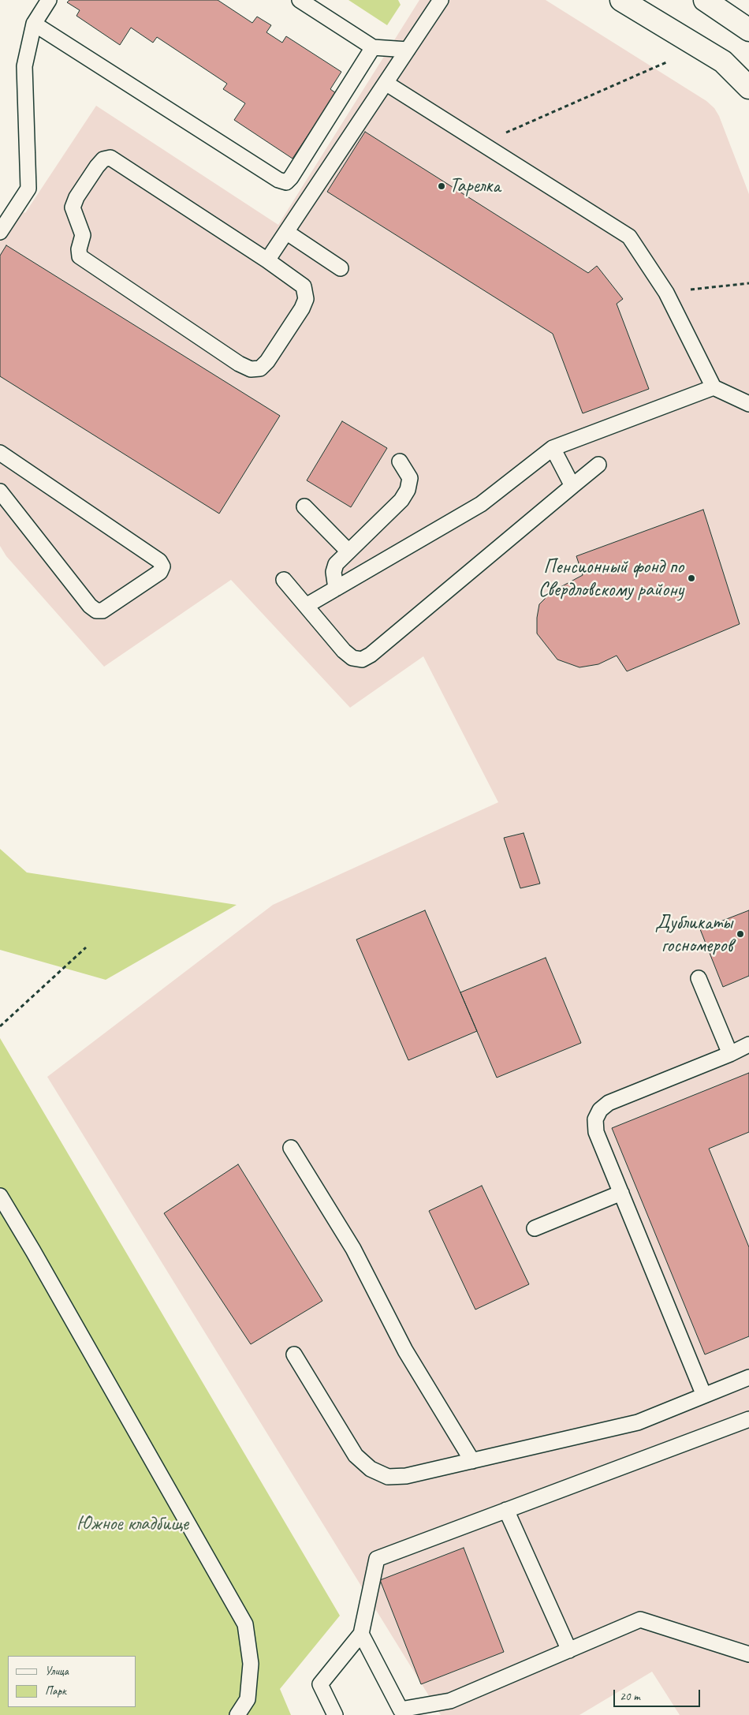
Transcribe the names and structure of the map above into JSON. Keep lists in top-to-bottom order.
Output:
{
  "parks": ["Южное кладбище"],
  "places": ["Тарелка", "Пенсионный фонд по Свердловскому району", "Дубликаты госномеров"],
  "legend": ["Улица", "Парк"],
  "scale_bar": "20 m"
}
